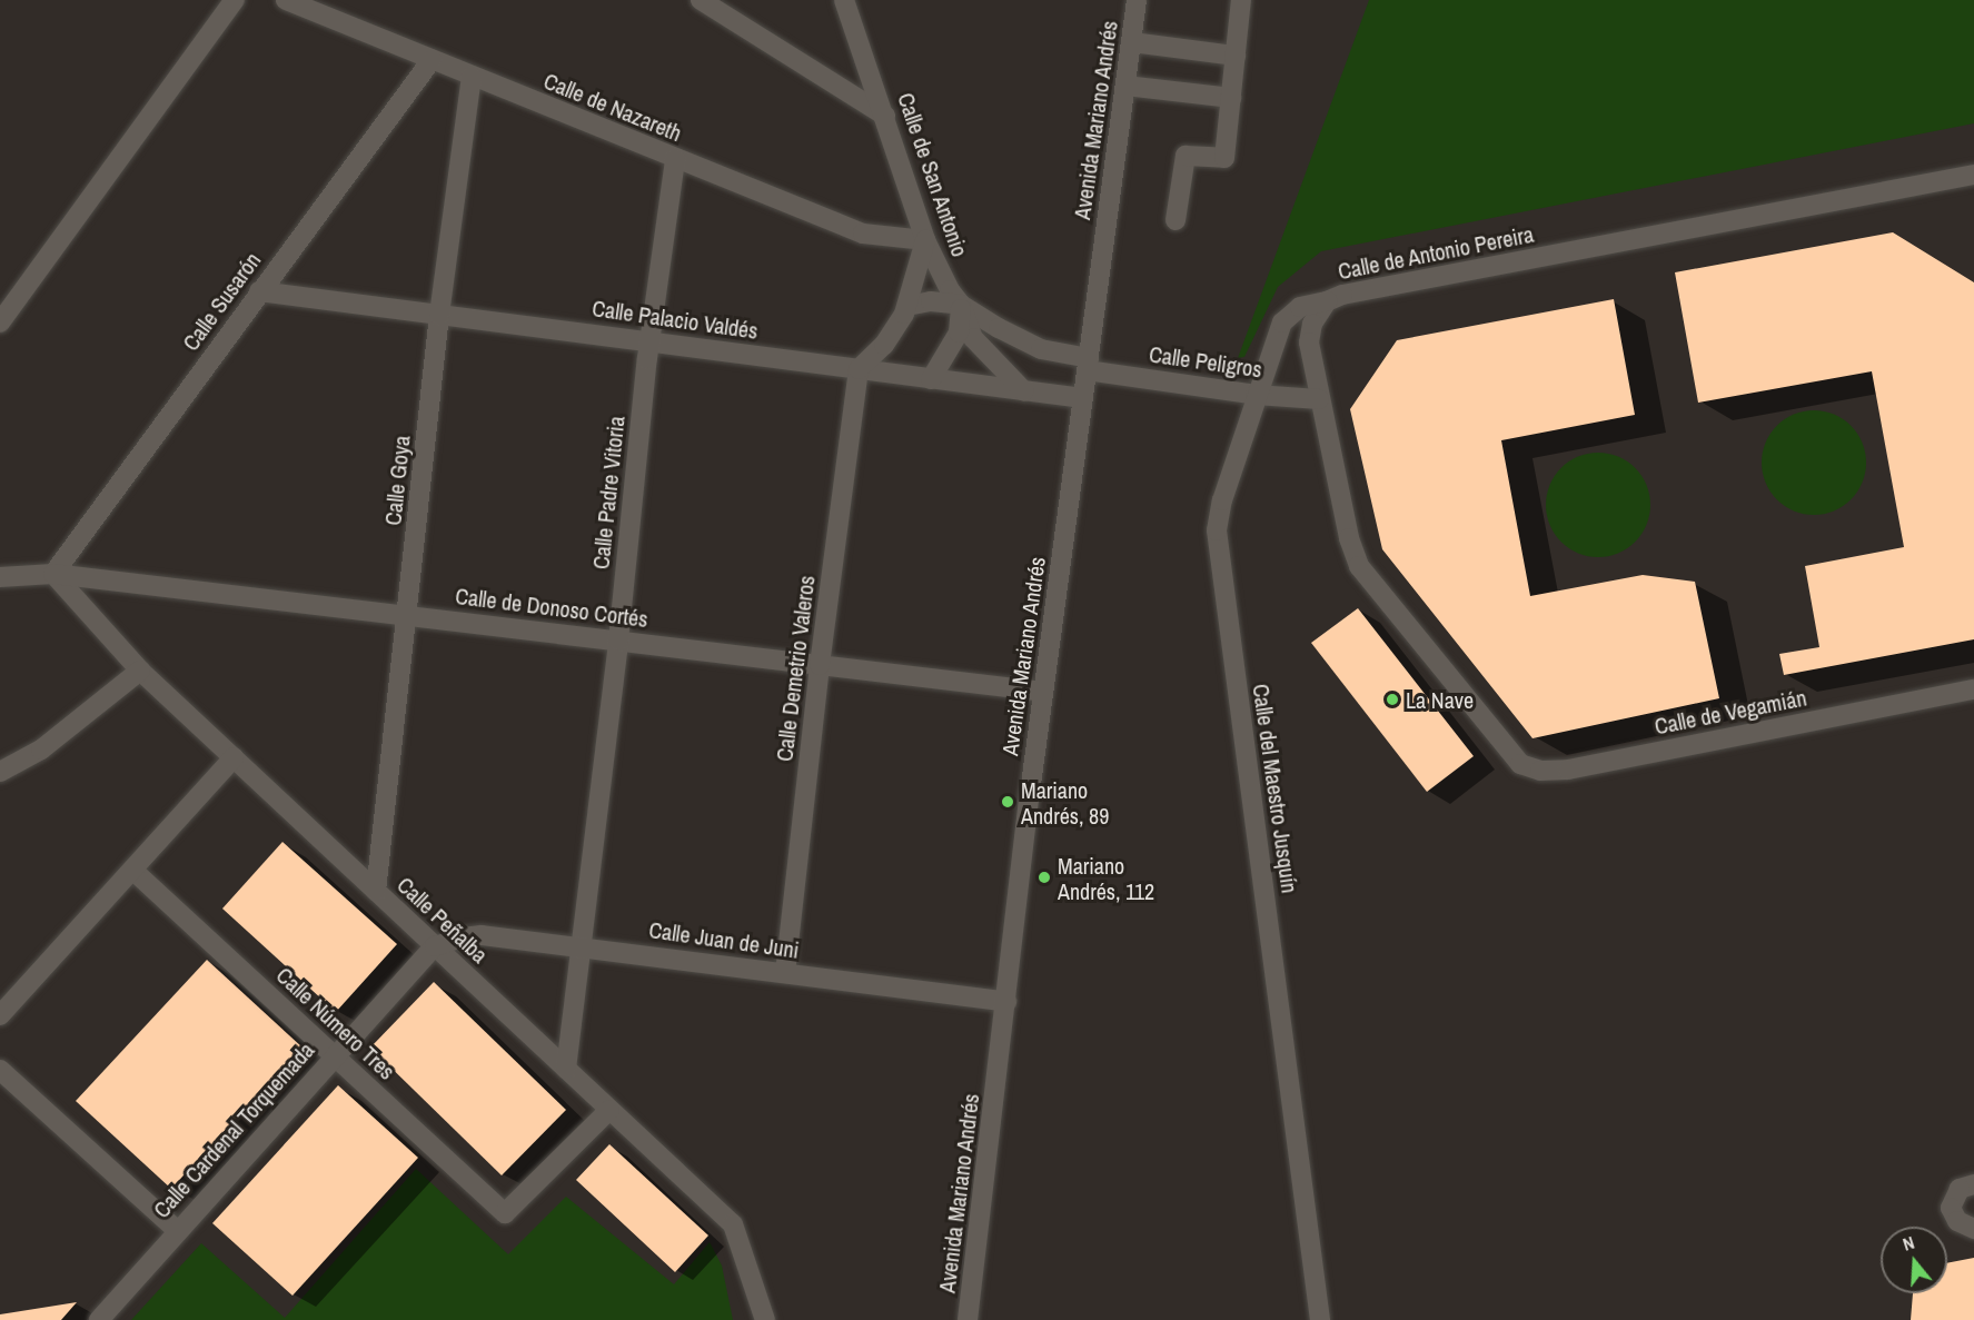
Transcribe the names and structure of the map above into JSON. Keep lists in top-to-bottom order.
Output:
{
  "streets": {
    "street": [
      "Calle de Nazareth",
      "Avenida Mariano Andrés",
      "Calle de San Antonio",
      "Calle de Antonio Pereira",
      "Calle Susarón",
      "Calle Palacio Valdés",
      "Calle Peligros",
      "Calle Goya",
      "Calle Padre Vitoria",
      "Calle de Donoso Cortés",
      "Calle Demetrio Valeros",
      "Calle de Vegamián",
      "Calle del Maestro Jusquín",
      "Calle Peñalba",
      "Calle Juan de Juni",
      "Calle Número Tres",
      "Calle Cardenal Torquemada"
    ]
  },
  "crossings": [
    ["Calle de Nazareth", "Calle de San Antonio"],
    ["Calle de Nazareth", "Calle Susarón"],
    ["Calle de Nazareth", "Calle Goya"],
    ["Calle de Nazareth", "Calle Padre Vitoria"],
    ["Avenida Mariano Andrés", "Calle de San Antonio"],
    ["Avenida Mariano Andrés", "Calle Palacio Valdés"],
    ["Avenida Mariano Andrés", "Calle Peligros"],
    ["Avenida Mariano Andrés", "Calle de Donoso Cortés"],
    ["Avenida Mariano Andrés", "Calle Juan de Juni"],
    ["Calle de San Antonio", "Calle Peligros"],
    ["Calle de Antonio Pereira", "Calle Peligros"],
    ["Calle de Antonio Pereira", "Calle de Vegamián"],
    ["Calle de Antonio Pereira", "Calle del Maestro Jusquín"],
    ["Calle Susarón", "Calle Palacio Valdés"],
    ["Calle Susarón", "Calle de Donoso Cortés"],
    ["Calle Susarón", "Calle Peñalba"],
    ["Calle Palacio Valdés", "Calle Goya"],
    ["Calle Palacio Valdés", "Calle Padre Vitoria"],
    ["Calle Palacio Valdés", "Calle Demetrio Valeros"],
    ["Calle Peligros", "Calle del Maestro Jusquín"],
    ["Calle Goya", "Calle de Donoso Cortés"],
    ["Calle Goya", "Calle Peñalba"],
    ["Calle Padre Vitoria", "Calle de Donoso Cortés"],
    ["Calle Padre Vitoria", "Calle Peñalba"],
    ["Calle Padre Vitoria", "Calle Juan de Juni"],
    ["Calle de Donoso Cortés", "Calle Demetrio Valeros"],
    ["Calle de Donoso Cortés", "Calle Peñalba"],
    ["Calle Demetrio Valeros", "Calle Juan de Juni"],
    ["Calle Peñalba", "Calle Juan de Juni"],
    ["Calle Peñalba", "Calle Número Tres"],
    ["Calle Peñalba", "Calle Cardenal Torquemada"],
    ["Calle Juan de Juni", "Calle Cardenal Torquemada"],
    ["Calle Número Tres", "Calle Cardenal Torquemada"]
  ],
  "places": ["La Nave", "Mariano Andrés, 89", "Mariano Andrés, 112"],
  "north": "top"
}
